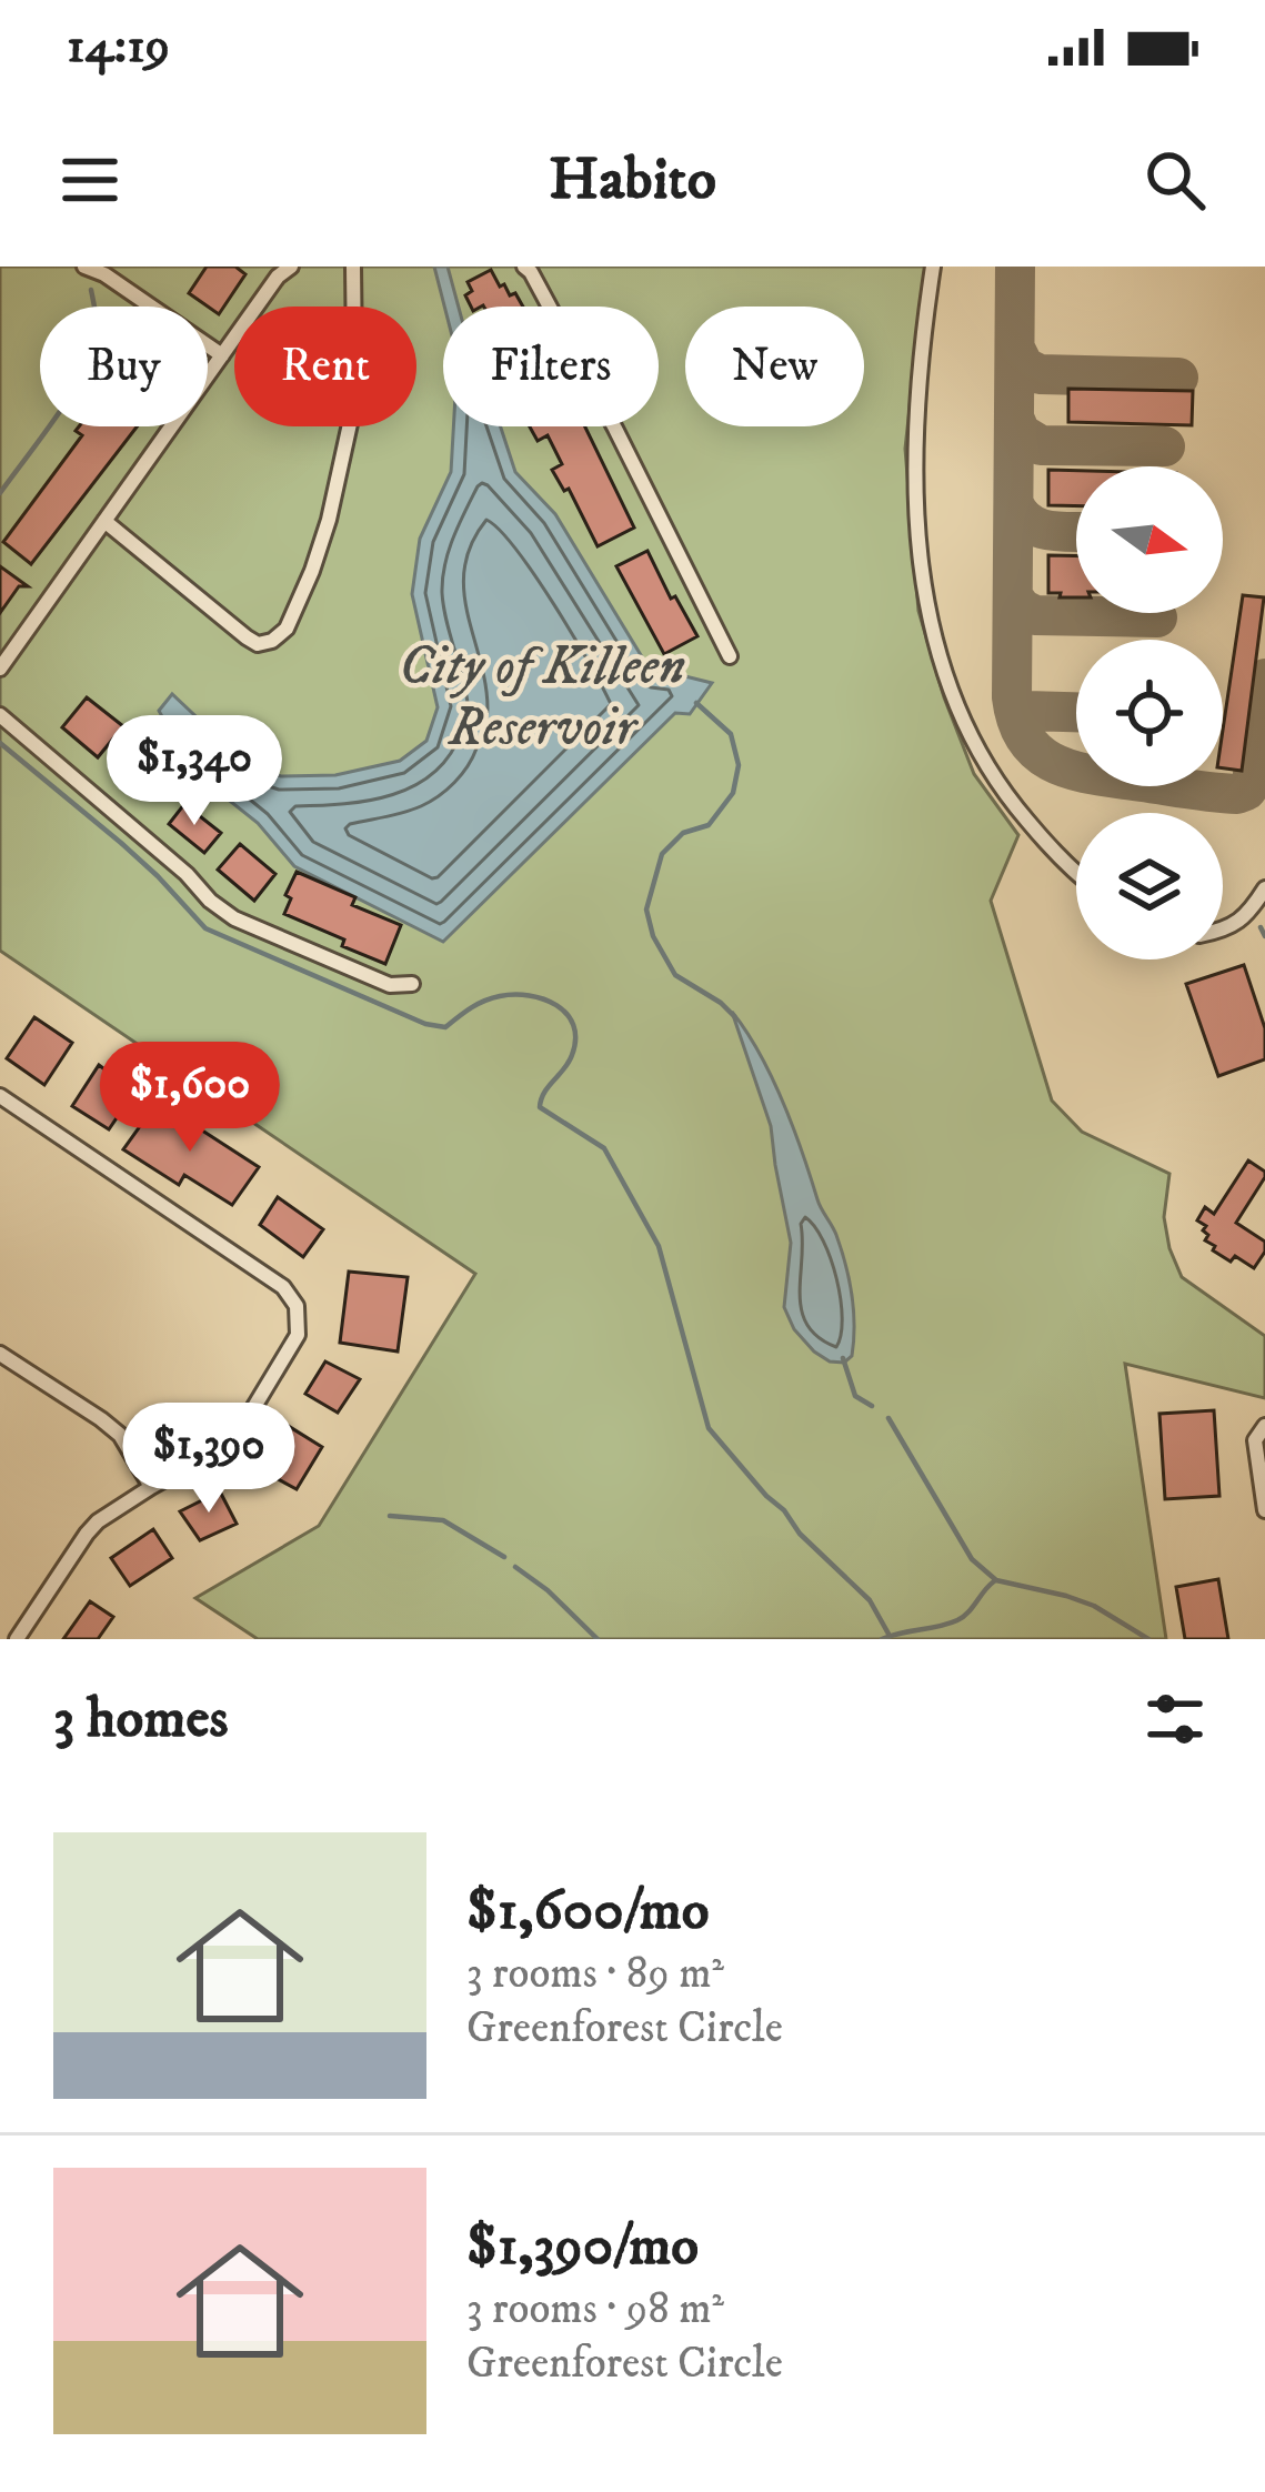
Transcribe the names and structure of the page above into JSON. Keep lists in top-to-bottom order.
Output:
{
  "water": ["City of Killeen Reservoir"],
  "north": "right",
  "page": {
    "status": "14:19",
    "header": "Habito",
    "chip": [
      "Buy",
      "Rent",
      "Filters",
      "New"
    ],
    "price": ["$1,340", "$1,600", "$1,390"],
    "heading": "3 homes",
    "list": [
      {
        "name": "$1,600/mo",
        "note": "3 rooms · 89 m² · Greenforest Circle"
      },
      {
        "name": "$1,390/mo",
        "note": "3 rooms · 98 m² · Greenforest Circle"
      }
    ]
  }
}
